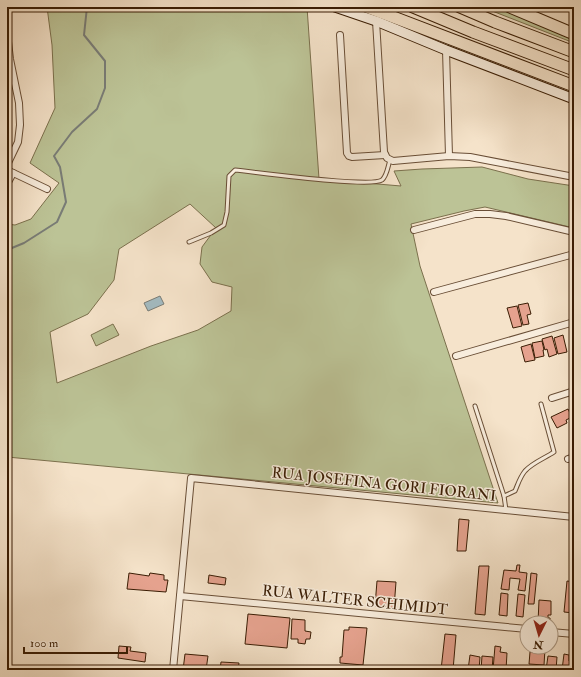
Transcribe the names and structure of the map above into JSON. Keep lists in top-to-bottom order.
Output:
{
  "streets": {
    "street": ["RUA JOSEFINA GORI FIORANI", "RUA WALTER SCHIMIDT"]
  },
  "crossings": [
    ["RUA JOSEFINA GORI FIORANI", "RUA WALTER SCHIMIDT"]
  ],
  "scale_bar": "100 m",
  "north": "bottom"
}
